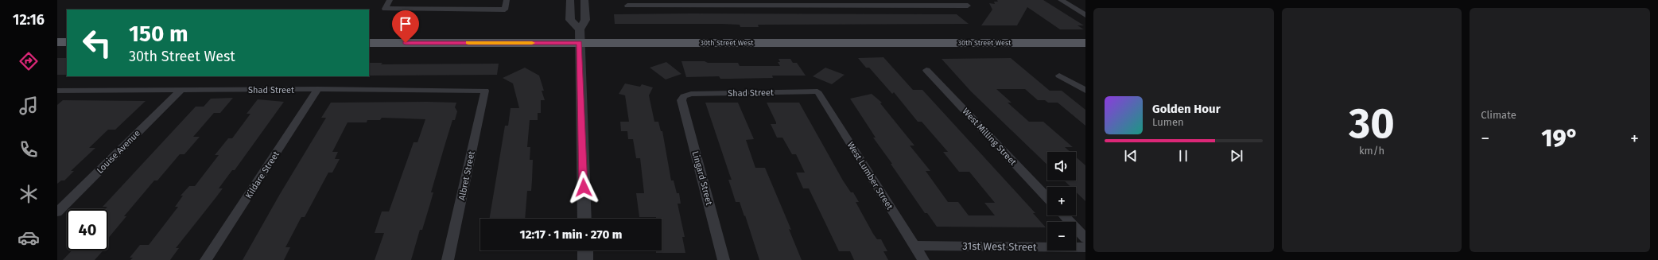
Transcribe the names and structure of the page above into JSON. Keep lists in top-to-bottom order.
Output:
{
  "streets": {
    "main road": ["30th Street West"],
    "street": [
      "Shad Street",
      "West Milling Street",
      "Louise Avenue",
      "Kildare Street",
      "Albret Street",
      "West Lumber Street",
      "Lingard Street",
      "31st West Street"
    ]
  },
  "crossings": [
    ["Shad Street", "Louise Avenue"],
    ["Shad Street", "Kildare Street"],
    ["Shad Street", "Albret Street"],
    ["Shad Street", "West Lumber Street"],
    ["Shad Street", "Lingard Street"],
    ["West Lumber Street", "31st West Street"]
  ],
  "page": {
    "tabs": "12:16",
    "tile": [
      ["30", "km/h"],
      "Climate"
    ],
    "turn": ["150 m", "30th Street West"],
    "song": ["Golden Hour", "Lumen"],
    "heat": ["−", "19°", "+"],
    "map_buttons": ["+", "−"],
    "limit": "40",
    "trip": "12:17 · 1 min · 270 m"
  }
}
